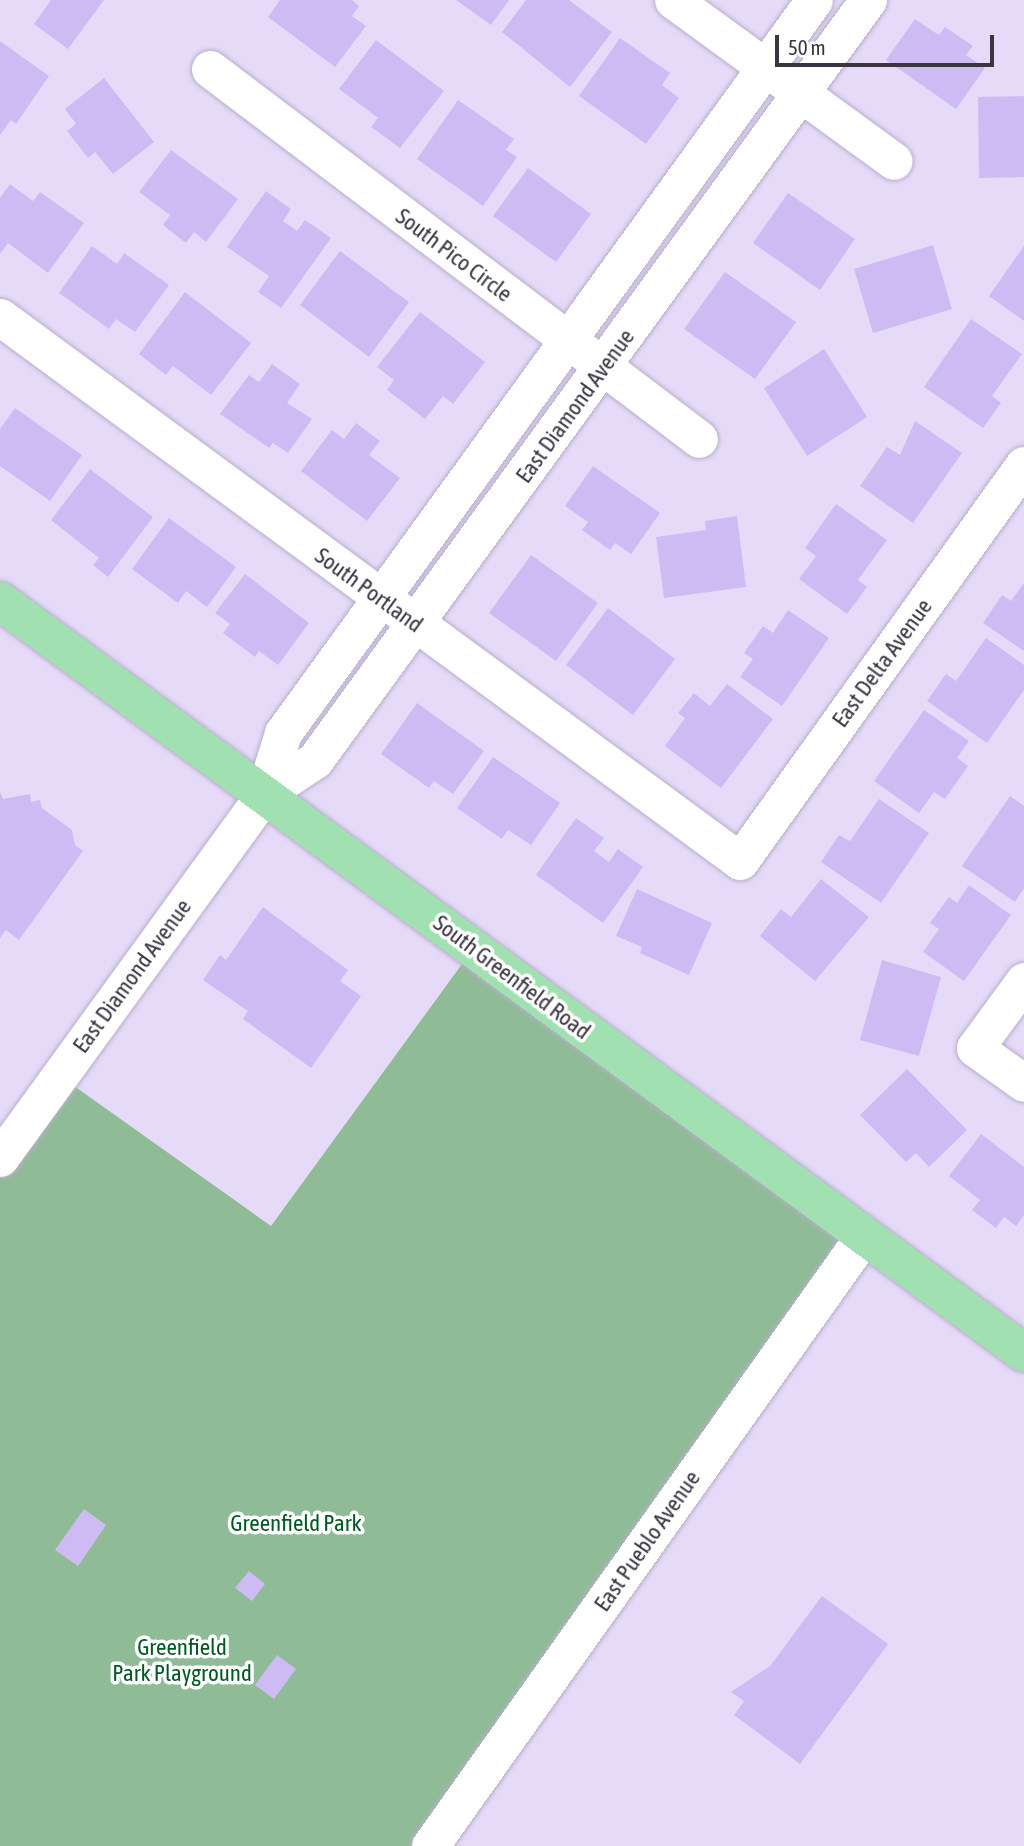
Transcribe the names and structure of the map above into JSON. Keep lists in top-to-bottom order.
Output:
{
  "streets": {
    "main road": ["South Greenfield Road"],
    "street": [
      "South Pico Circle",
      "East Diamond Avenue",
      "South Portland",
      "East Delta Avenue",
      "East Pueblo Avenue"
    ]
  },
  "crossings": [
    ["South Pico Circle", "East Diamond Avenue"],
    ["East Diamond Avenue", "South Portland"],
    ["East Diamond Avenue", "South Greenfield Road"],
    ["South Portland", "East Delta Avenue"],
    ["South Greenfield Road", "East Pueblo Avenue"]
  ],
  "parks": ["Greenfield Park", "Greenfield Park Playground"],
  "scale_bar": "50 m"
}
